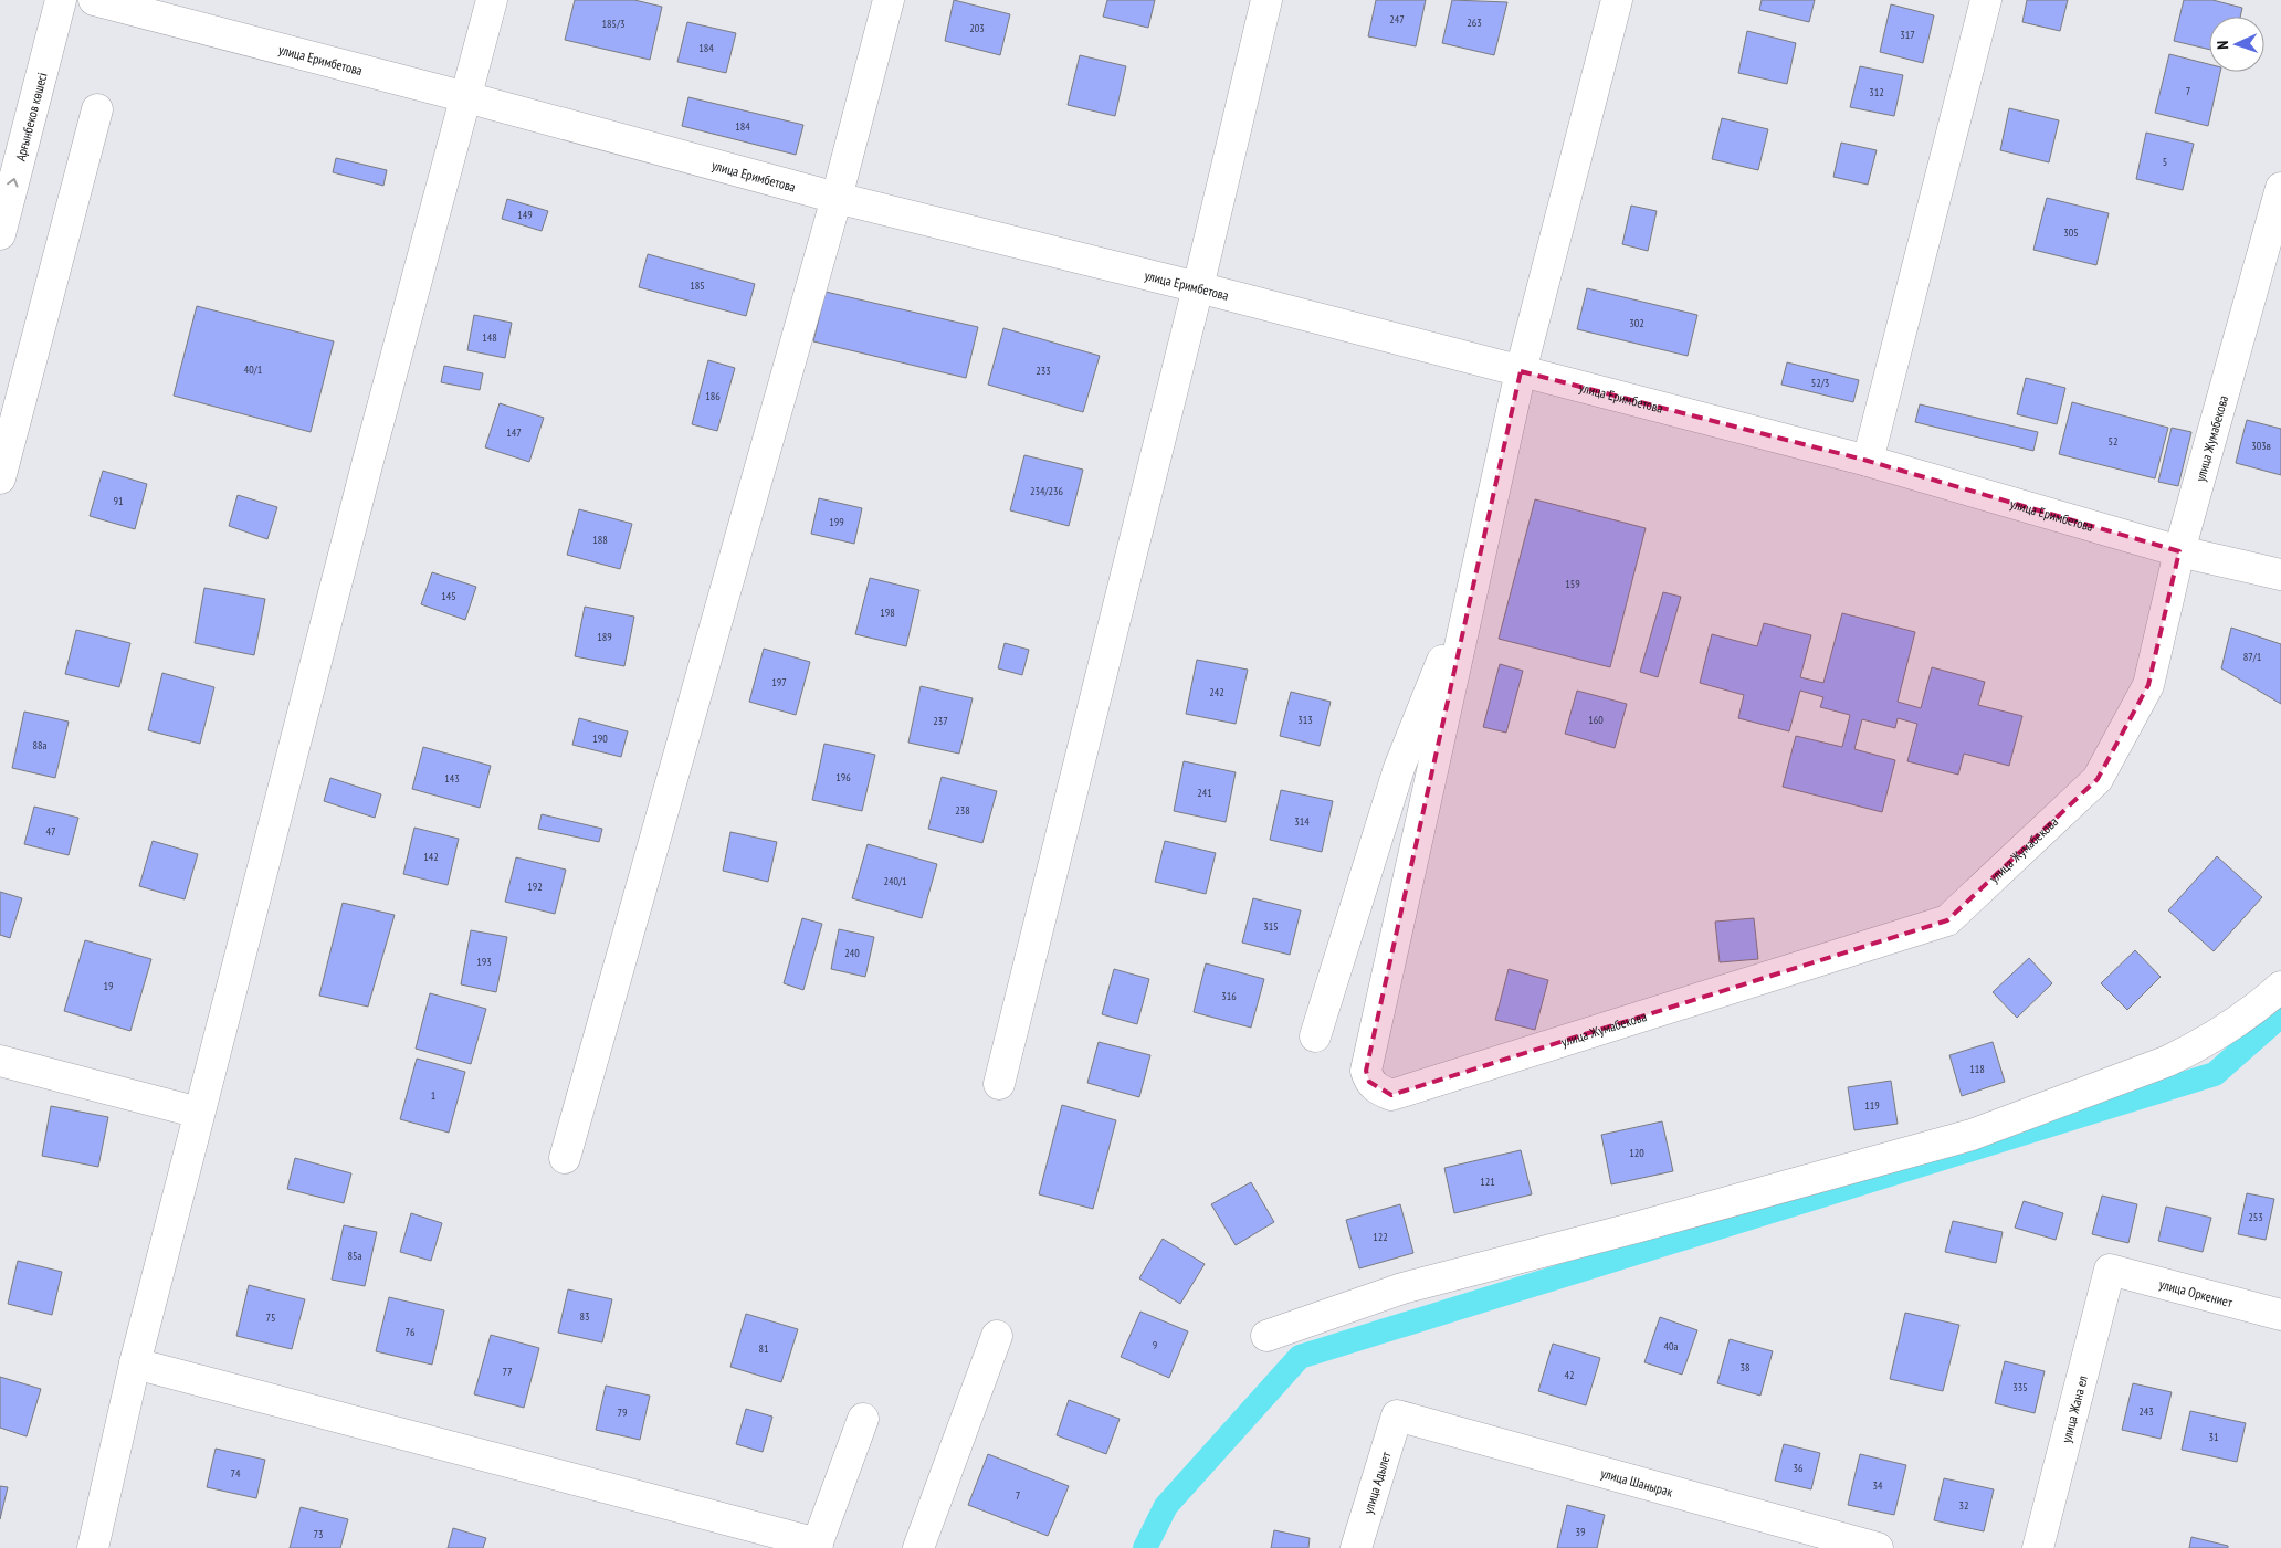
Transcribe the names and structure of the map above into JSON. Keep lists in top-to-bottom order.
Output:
{
  "streets": {
    "street": [
      "улица Еримбетова",
      "Арғынбеков көшесі",
      "улица Жумабекова",
      "улица Оркениет",
      "улица Жана ел",
      "улица Адылет",
      "улица Шанырак"
    ]
  },
  "crossings": [
    ["улица Еримбетова", "улица Жумабекова"],
    ["улица Оркениет", "улица Жана ел"],
    ["улица Адылет", "улица Шанырак"]
  ],
  "house_numbers": [
    "247",
    "263",
    "185/3",
    "203",
    "317",
    "184",
    "7",
    "312",
    "184",
    "5",
    "149",
    "305",
    "185",
    "302",
    "148",
    "40/1",
    "233",
    "52/3",
    "186",
    "147",
    "52",
    "303в",
    "234/236",
    "91",
    "199",
    "188",
    "159",
    "145",
    "198",
    "189",
    "87/1",
    "197",
    "242",
    "313",
    "160",
    "237",
    "190",
    "88а",
    "196",
    "143",
    "241",
    "238",
    "314",
    "47",
    "142",
    "240/1",
    "192",
    "315",
    "240",
    "193",
    "19",
    "316",
    "118",
    "1",
    "119",
    "120",
    "121",
    "253",
    "122",
    "85а",
    "83",
    "75",
    "76",
    "9",
    "40а",
    "81",
    "38",
    "77",
    "42",
    "335",
    "243",
    "79",
    "31",
    "36",
    "74",
    "34",
    "7",
    "32",
    "39",
    "73"
  ],
  "north": "left"
}
